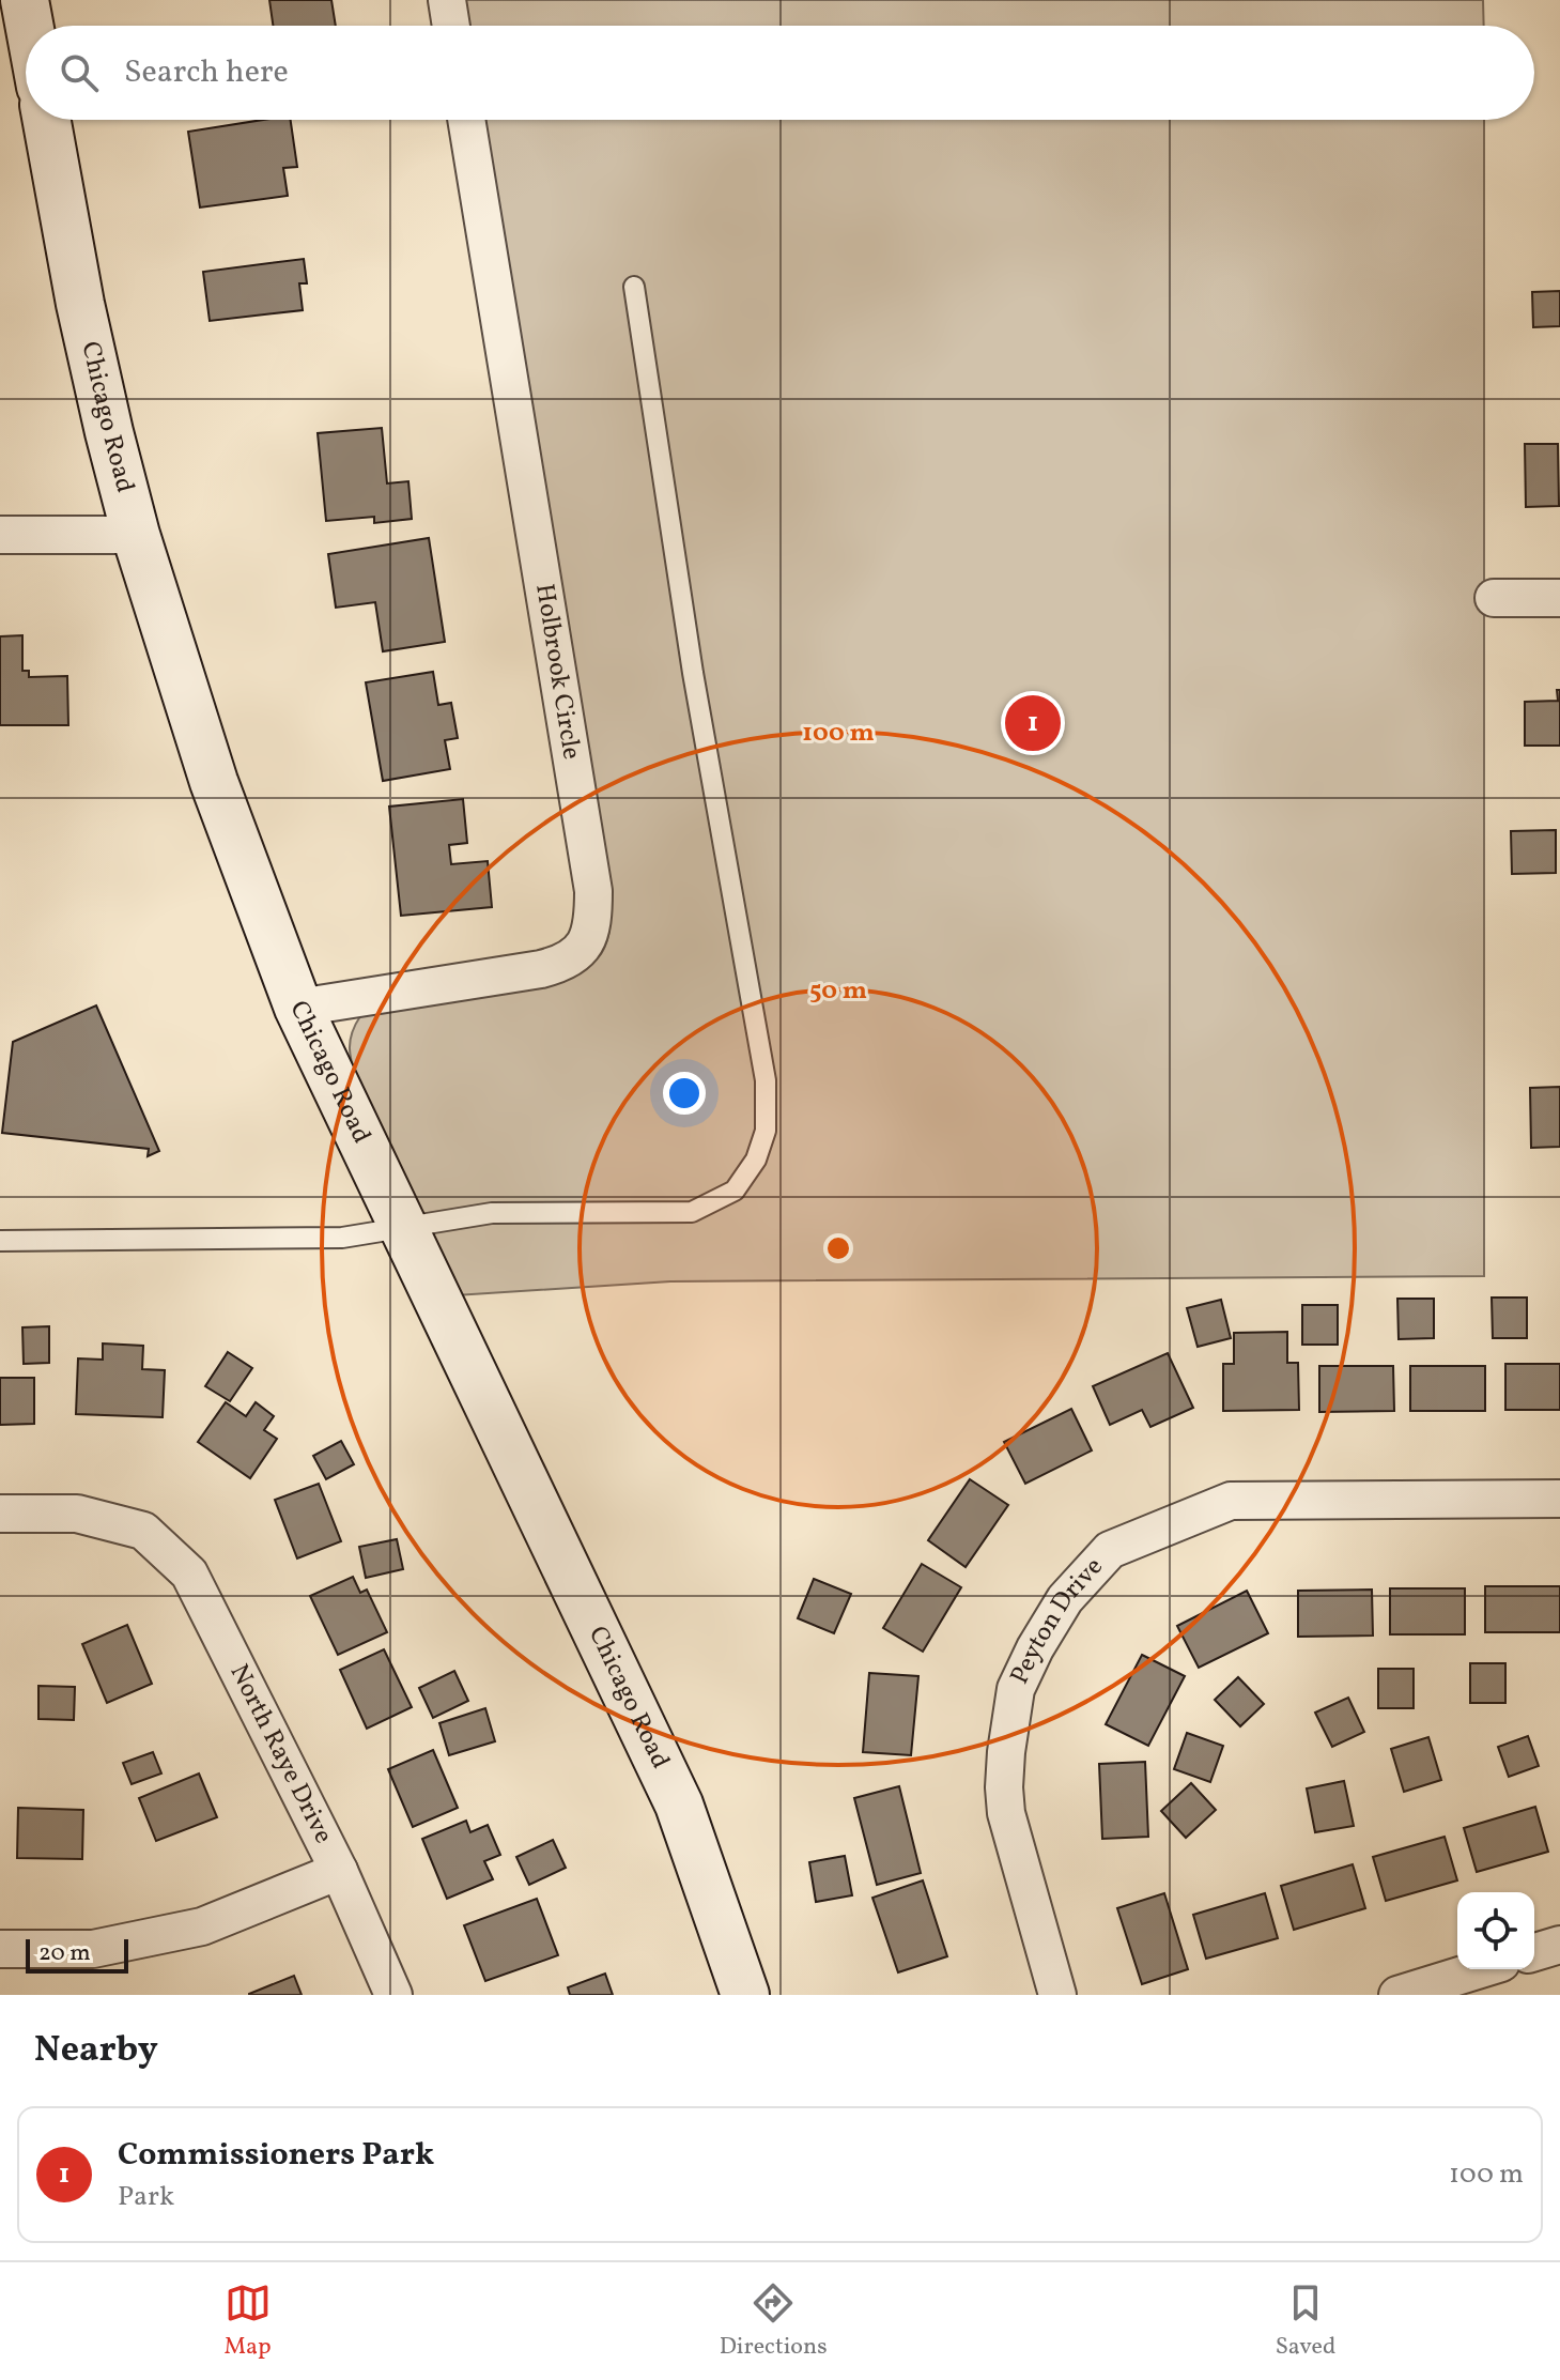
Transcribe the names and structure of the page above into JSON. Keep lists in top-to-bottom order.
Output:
{
  "streets": {
    "street": [
      "Chicago Road",
      "Holbrook Circle",
      "Peyton Drive",
      "North Raye Drive"
    ]
  },
  "crossings": [
    ["Chicago Road", "Holbrook Circle"]
  ],
  "scale_bar": "20 m",
  "page": {
    "search": "Search here",
    "pins": "1",
    "scale": "20 m",
    "heading": "Nearby",
    "list": [
      {
        "mark": "1",
        "name": "Commissioners Park",
        "note": "Park",
        "value": "100 m"
      }
    ],
    "nav": ["Map", "Directions", "Saved"]
  },
  "rings": ["100 m", "50 m"]
}
